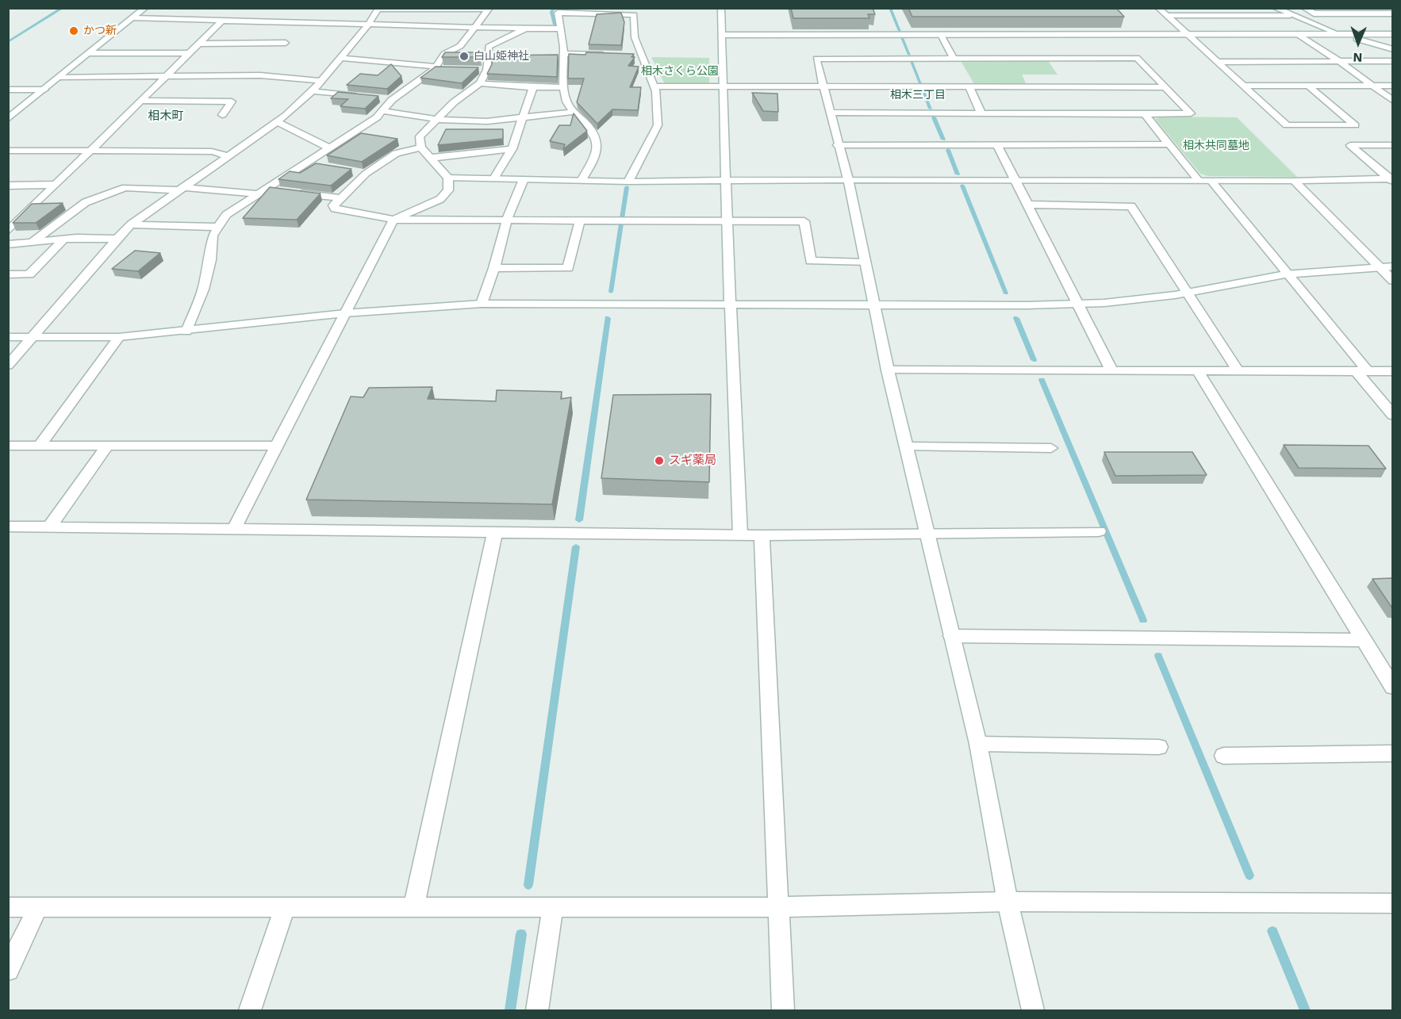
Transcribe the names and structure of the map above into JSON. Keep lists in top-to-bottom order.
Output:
{
  "districts": ["相木三丁目", "相木町"],
  "parks": ["相木さくら公園", "相木共同墓地"],
  "places": ["かつ新", "白山姫神社", "スギ薬局"],
  "north": "bottom"
}
